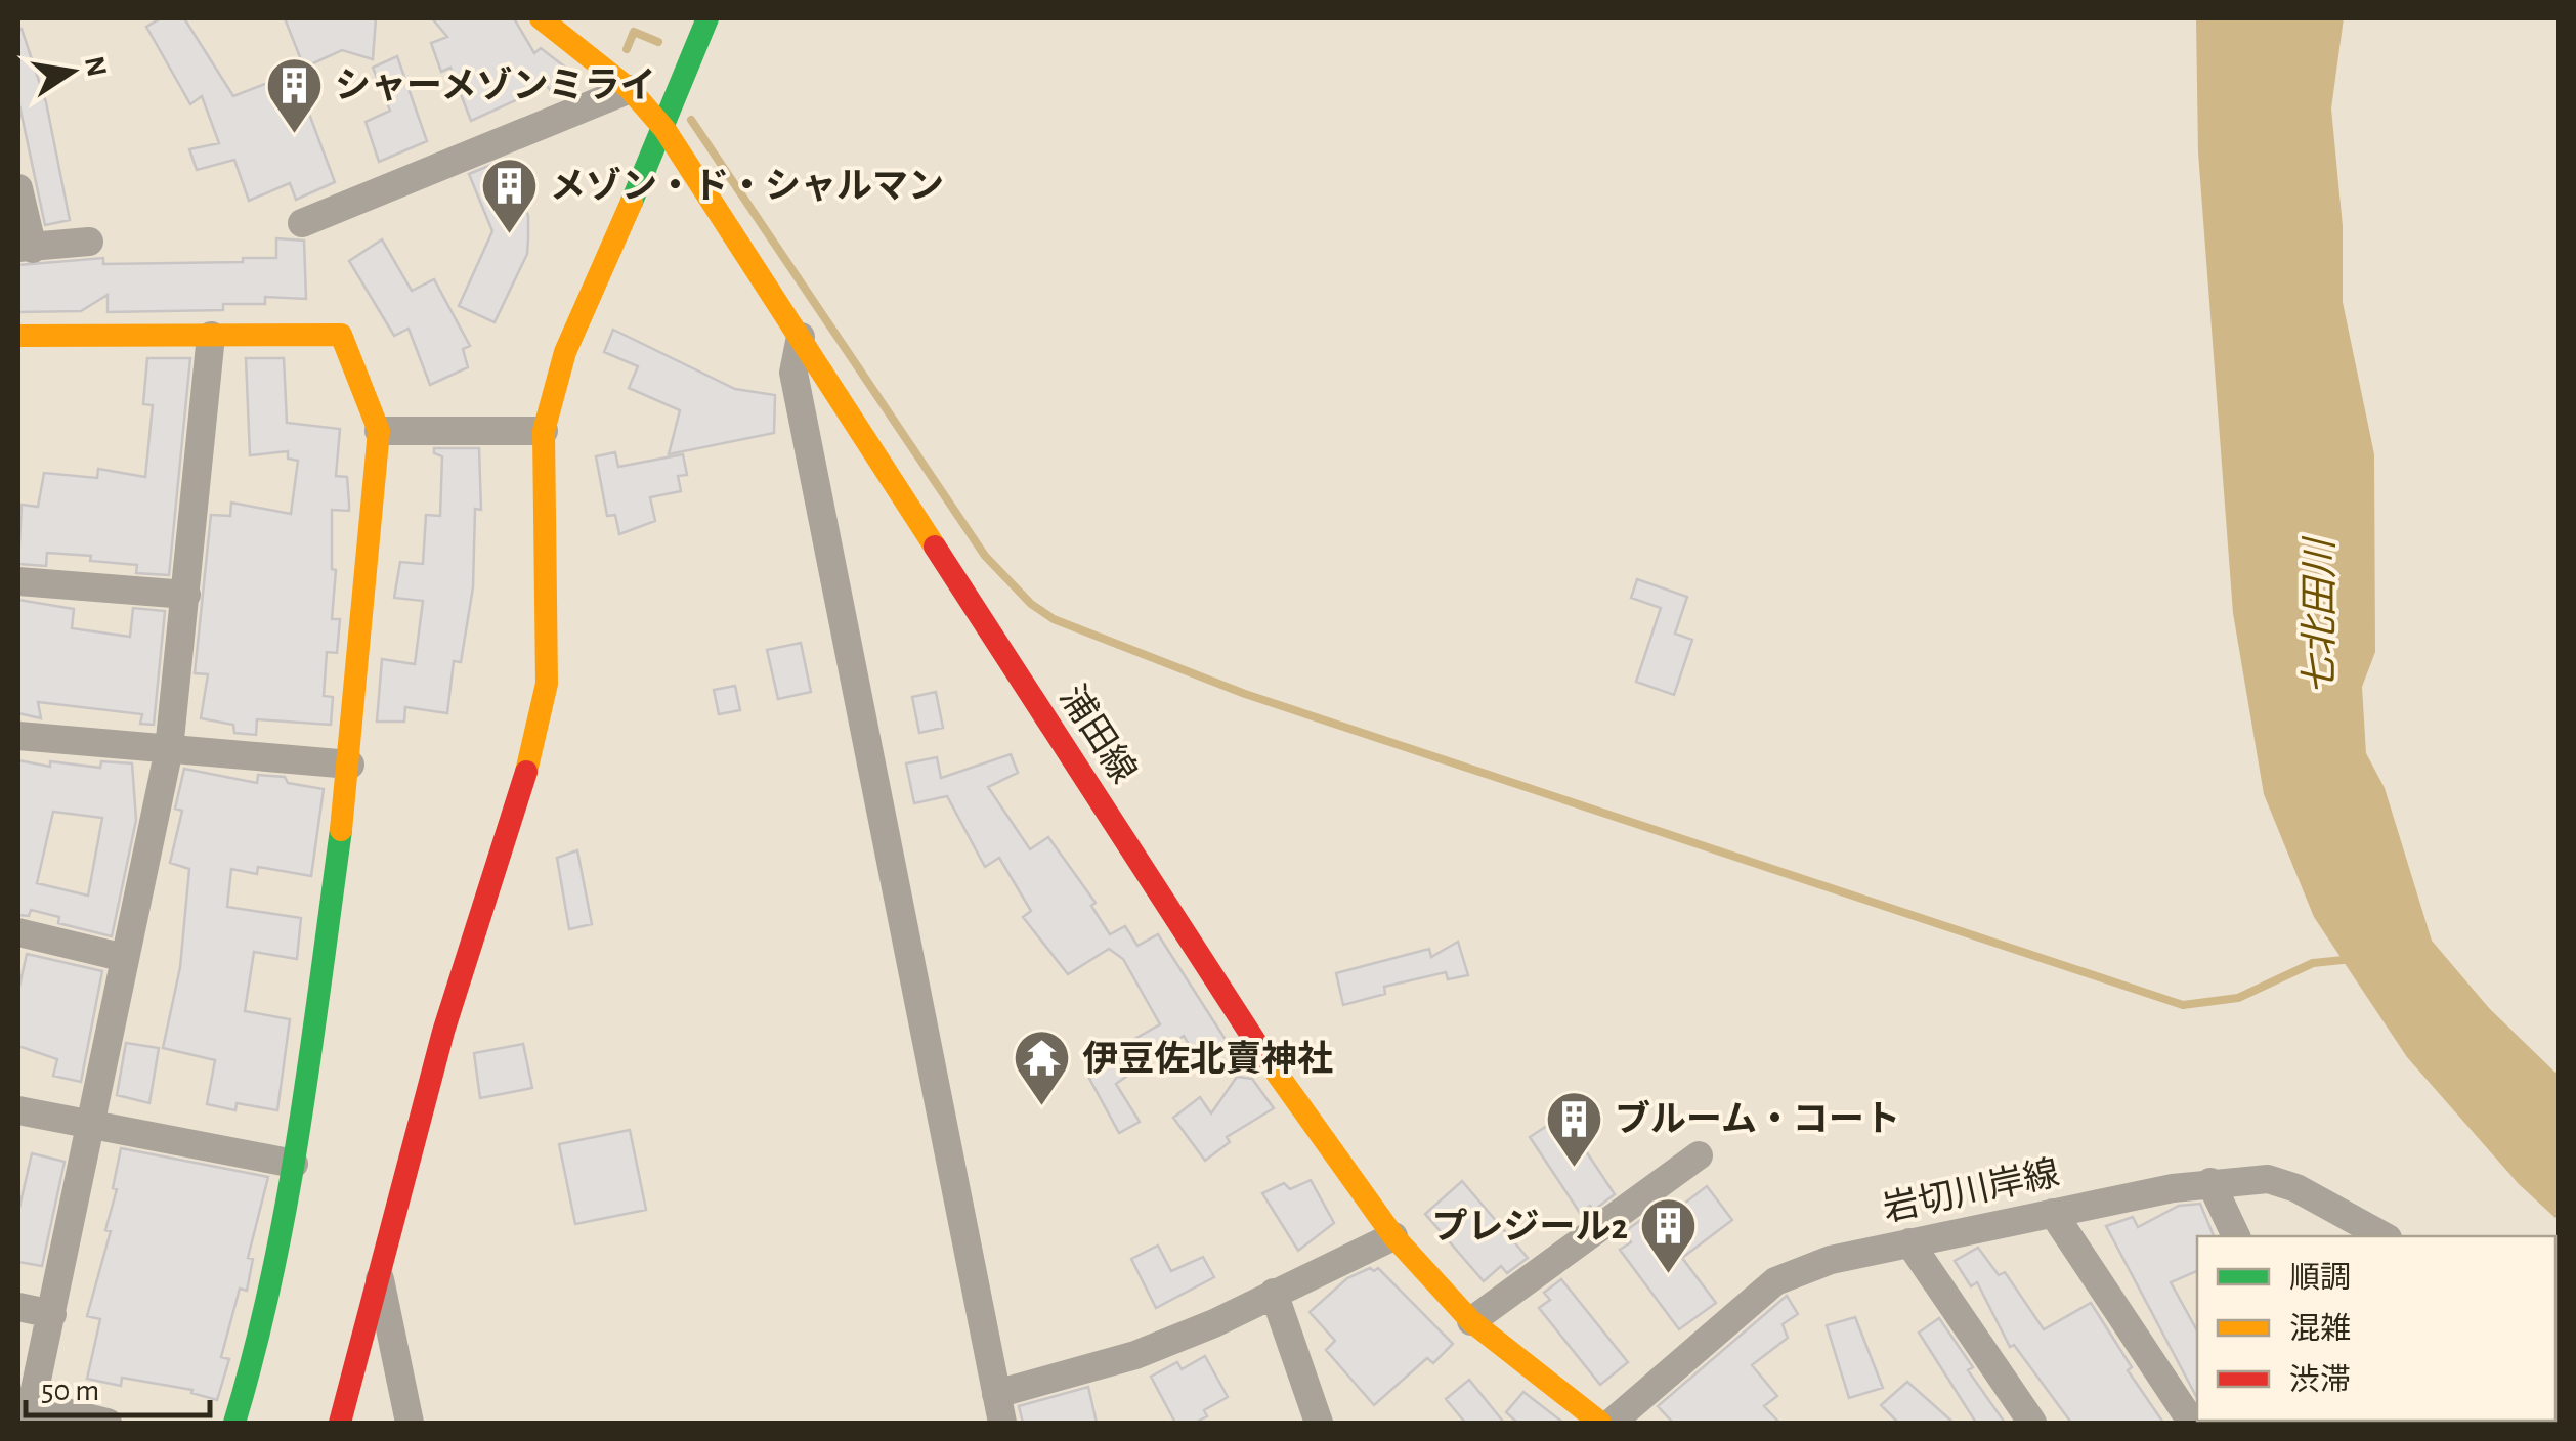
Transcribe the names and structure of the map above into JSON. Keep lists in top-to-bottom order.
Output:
{
  "streets": {
    "street": ["浦田線", "岩切川岸線"]
  },
  "water": ["七北田川"],
  "places": {
    "building": [
      "シャーメゾンミライ",
      "メゾン・ド・シャルマン",
      "ブルーム・コート",
      "プレジール2"
    ],
    "temple": ["伊豆佐北賣神社"]
  },
  "legend": ["順調", "混雑", "渋滞"],
  "scale_bar": "50 m",
  "north": "right"
}
